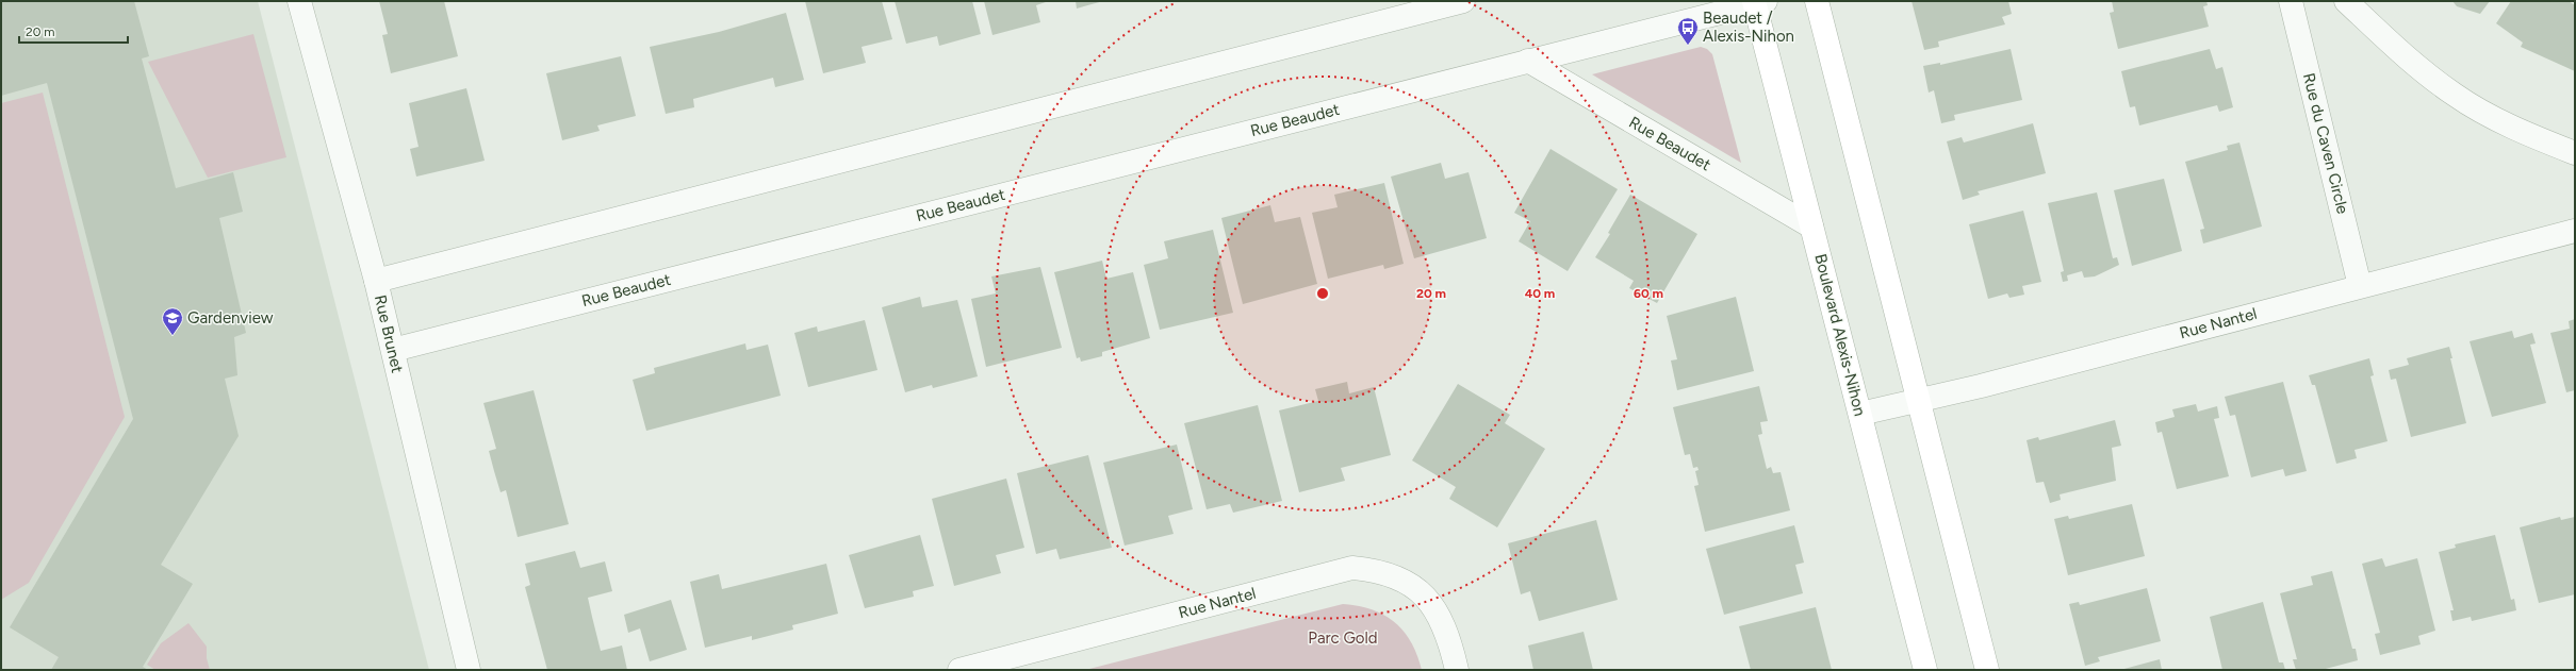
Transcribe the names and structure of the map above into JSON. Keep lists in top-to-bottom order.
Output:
{
  "streets": {
    "street": [
      "Rue Beaudet",
      "Rue du Caven Circle",
      "Rue Nantel",
      "Rue Brunet",
      "Boulevard Alexis-Nihon"
    ]
  },
  "crossings": [
    ["Rue Beaudet", "Rue Brunet"],
    ["Rue Beaudet", "Boulevard Alexis-Nihon"],
    ["Rue du Caven Circle", "Rue Nantel"],
    ["Rue Nantel", "Boulevard Alexis-Nihon"]
  ],
  "parks": ["Parc Gold"],
  "places": {
    "bus stop": ["Beaudet / Alexis-Nihon"],
    "school or university": ["Gardenview"]
  },
  "scale_bar": "20 m",
  "rings": ["20 m", "40 m", "60 m"]
}
